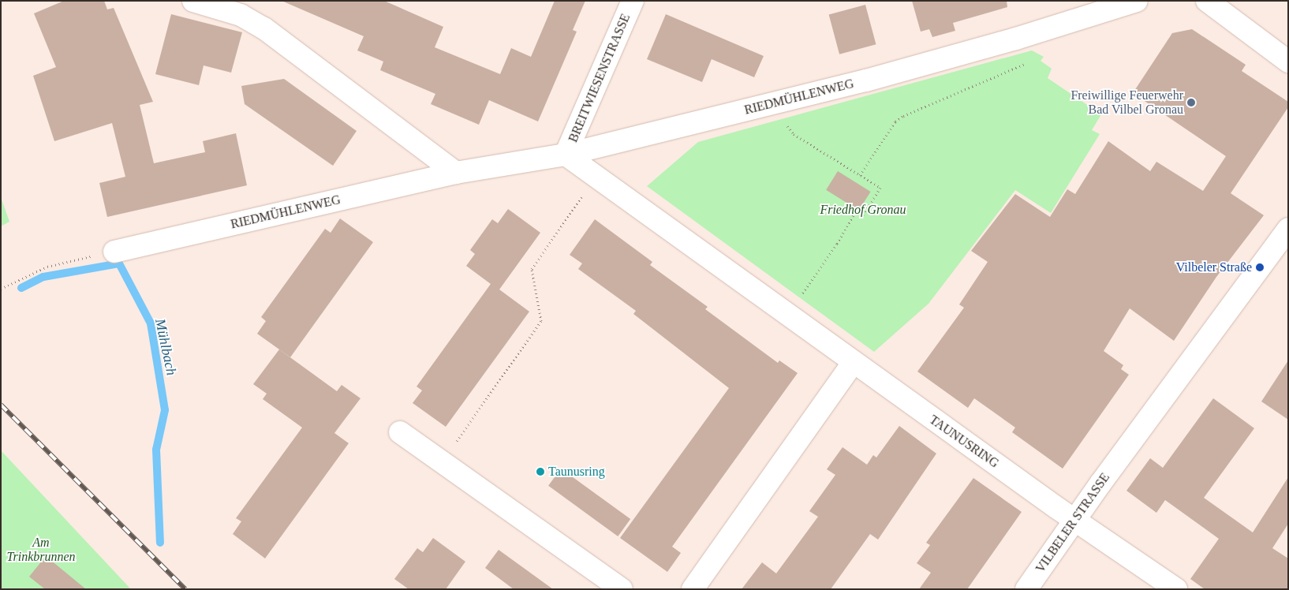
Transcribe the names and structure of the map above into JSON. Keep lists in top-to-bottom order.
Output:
{
  "streets": {
    "street": [
      "BREITWIESENSTRASSE",
      "RIEDMÜHLENWEG",
      "TAUNUSRING",
      "VILBELER STRASSE"
    ]
  },
  "crossings": [
    ["BREITWIESENSTRASSE", "RIEDMÜHLENWEG"],
    ["BREITWIESENSTRASSE", "TAUNUSRING"],
    ["RIEDMÜHLENWEG", "TAUNUSRING"],
    ["TAUNUSRING", "VILBELER STRASSE"]
  ],
  "water": ["Mühlbach"],
  "parks": ["Friedhof Gronau", "Am Trinkbrunnen"],
  "places": ["Freiwillige Feuerwehr Bad Vilbel Gronau", "Vilbeler Straße", "Taunusring"]
}
